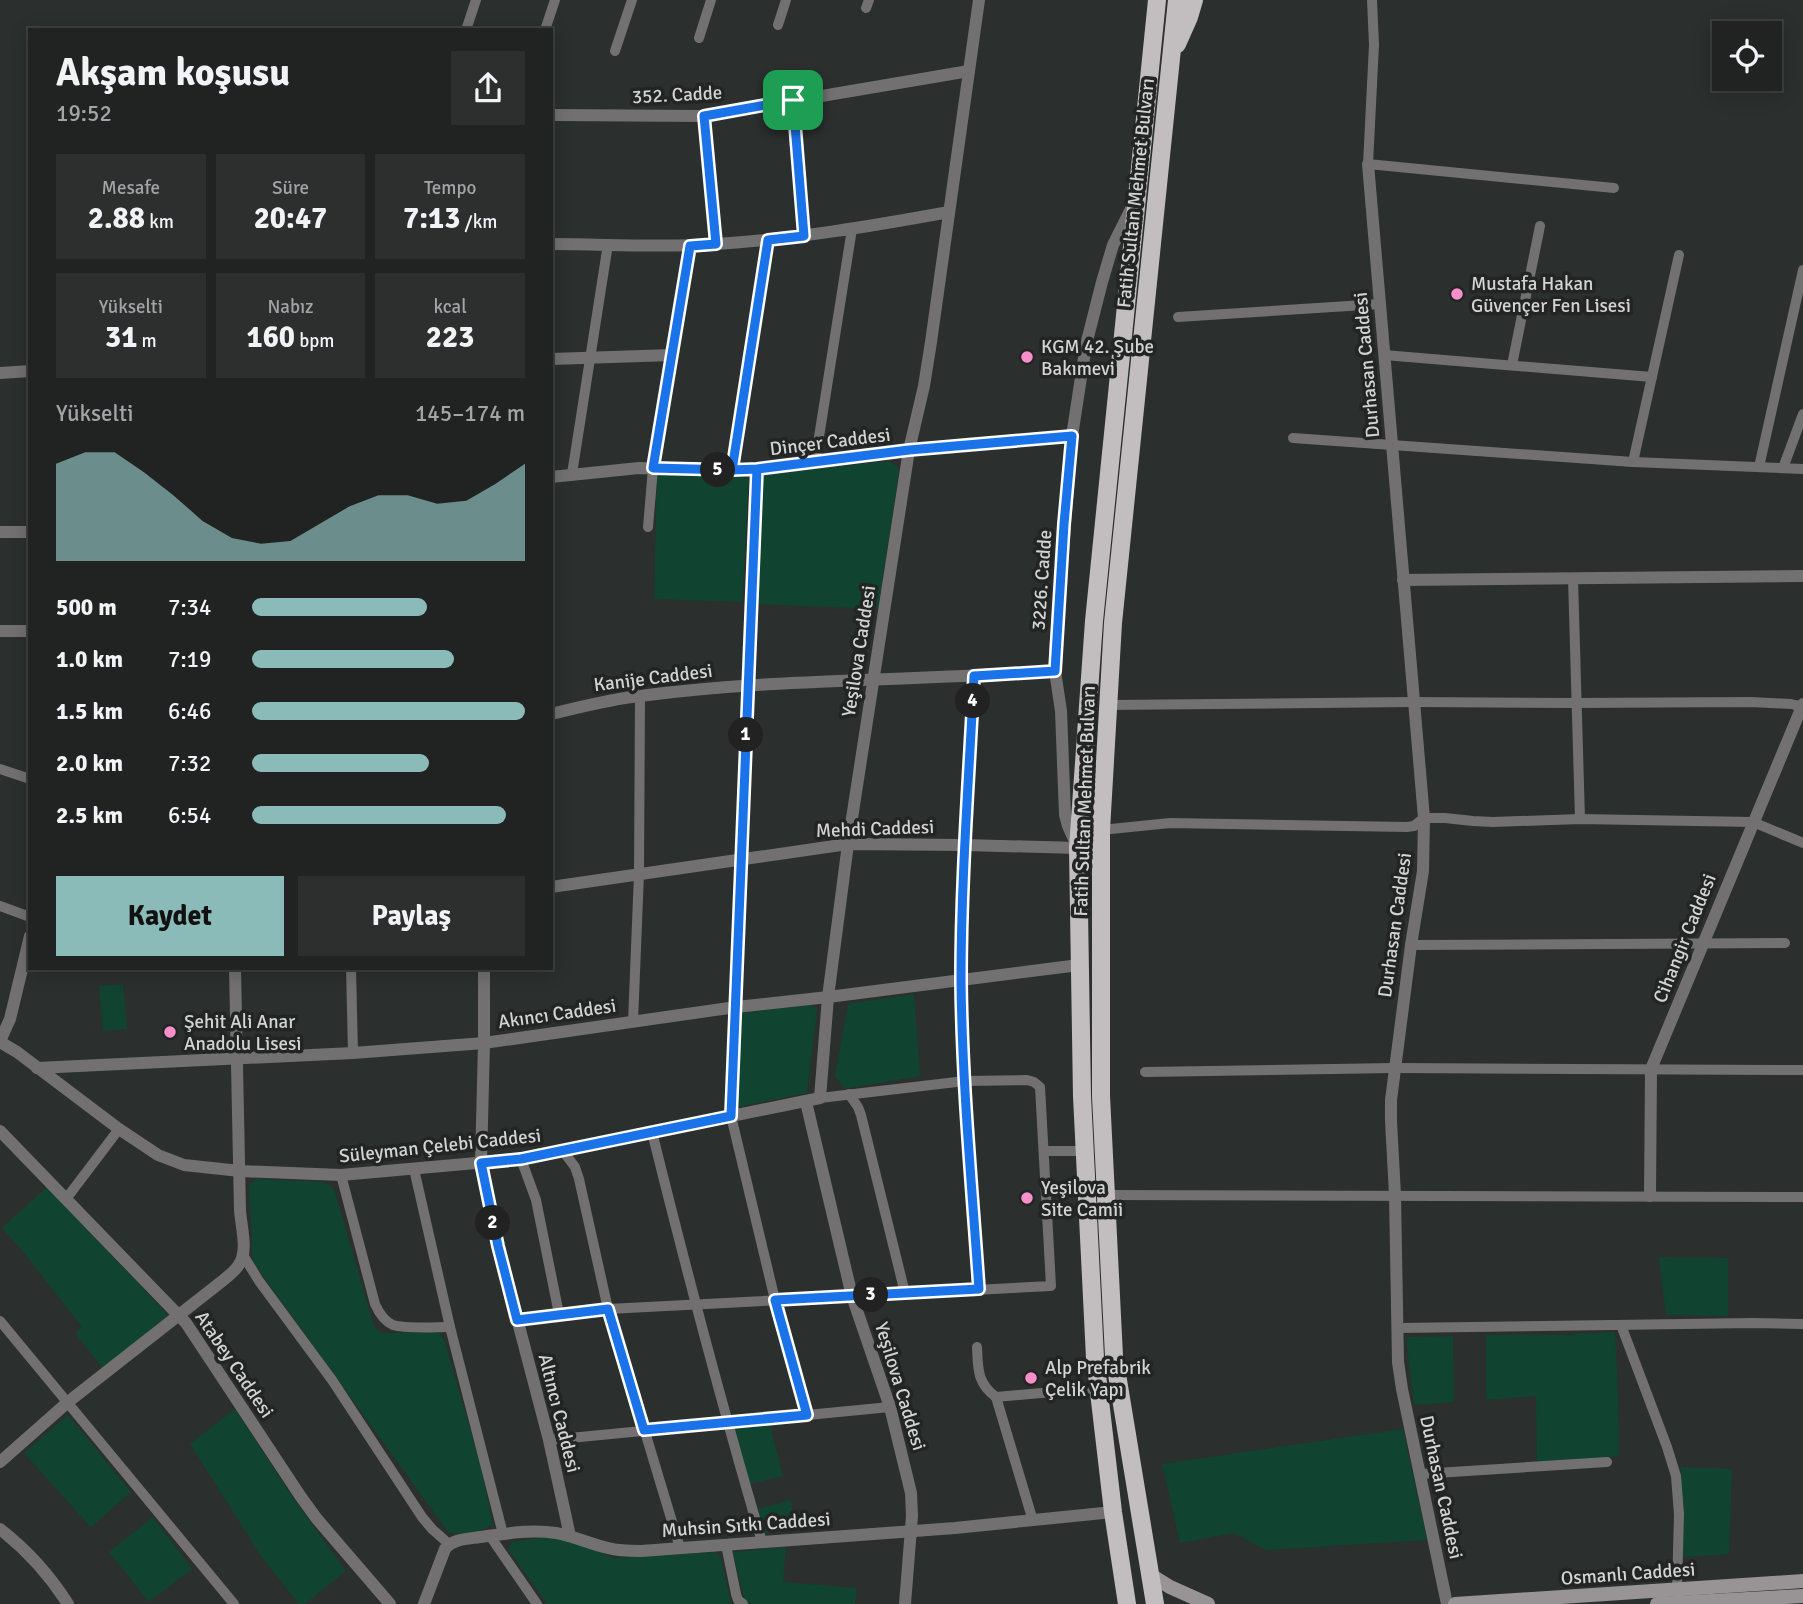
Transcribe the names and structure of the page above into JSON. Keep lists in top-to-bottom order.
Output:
{
  "streets": {
    "highway": ["Fatih Sultan Mehmet Bulvarı"],
    "main road": ["Osmanlı Caddesi"],
    "street": [
      "352. Cadde",
      "Durhasan Caddesi",
      "Dinçer Caddesi",
      "3226. Cadde",
      "Yeşilova Caddesi",
      "Kanije Caddesi",
      "Mehdi Caddesi",
      "Cihangir Caddesi",
      "Akıncı Caddesi",
      "Süleyman Çelebi Caddesi",
      "Atabey Caddesi",
      "Altıncı Caddesi",
      "Muhsin Sıtkı Caddesi"
    ]
  },
  "crossings": [
    ["352. Cadde", "Yeşilova Caddesi"],
    ["Fatih Sultan Mehmet Bulvarı", "3226. Cadde"],
    ["Fatih Sultan Mehmet Bulvarı", "Mehdi Caddesi"],
    ["Fatih Sultan Mehmet Bulvarı", "Akıncı Caddesi"],
    ["Fatih Sultan Mehmet Bulvarı", "Muhsin Sıtkı Caddesi"],
    ["Dinçer Caddesi", "3226. Cadde"],
    ["Dinçer Caddesi", "Yeşilova Caddesi"],
    ["3226. Cadde", "Kanije Caddesi"],
    ["3226. Cadde", "Mehdi Caddesi"],
    ["Yeşilova Caddesi", "Kanije Caddesi"],
    ["Yeşilova Caddesi", "Mehdi Caddesi"],
    ["Yeşilova Caddesi", "Akıncı Caddesi"],
    ["Yeşilova Caddesi", "Süleyman Çelebi Caddesi"],
    ["Yeşilova Caddesi", "Muhsin Sıtkı Caddesi"],
    ["Akıncı Caddesi", "Süleyman Çelebi Caddesi"],
    ["Akıncı Caddesi", "Altıncı Caddesi"],
    ["Süleyman Çelebi Caddesi", "Altıncı Caddesi"],
    ["Altıncı Caddesi", "Muhsin Sıtkı Caddesi"]
  ],
  "places": [
    "Mustafa Hakan Güvençer Fen Lisesi",
    "KGM 42. Şube Bakımevi",
    "Şehit Ali Anar Anadolu Lisesi",
    "Yeşilova Site Camii",
    "Alp Prefabrik Çelik Yapı"
  ],
  "page": {
    "heading": ["Akşam koşusu", "19:52"],
    "stats": [
      ["Mesafe", "2.88 km"],
      ["Süre", "20:47"],
      ["Tempo", "7:13 /km"],
      ["Yükselti", "31 m"],
      ["Nabız", "160 bpm"],
      ["kcal", "223"]
    ],
    "chart": ["Yükselti", "145–174 m"],
    "pins": [
      "5",
      "4",
      "1",
      "2",
      "3"
    ],
    "list": [
      {
        "name": "500 m",
        "note": "7:34"
      },
      {
        "name": "1.0 km",
        "note": "7:19"
      },
      {
        "name": "1.5 km",
        "note": "6:46"
      },
      {
        "name": "2.0 km",
        "note": "7:32"
      },
      {
        "name": "2.5 km",
        "note": "6:54"
      }
    ],
    "buttons": ["Kaydet", "Paylaş"]
  }
}
